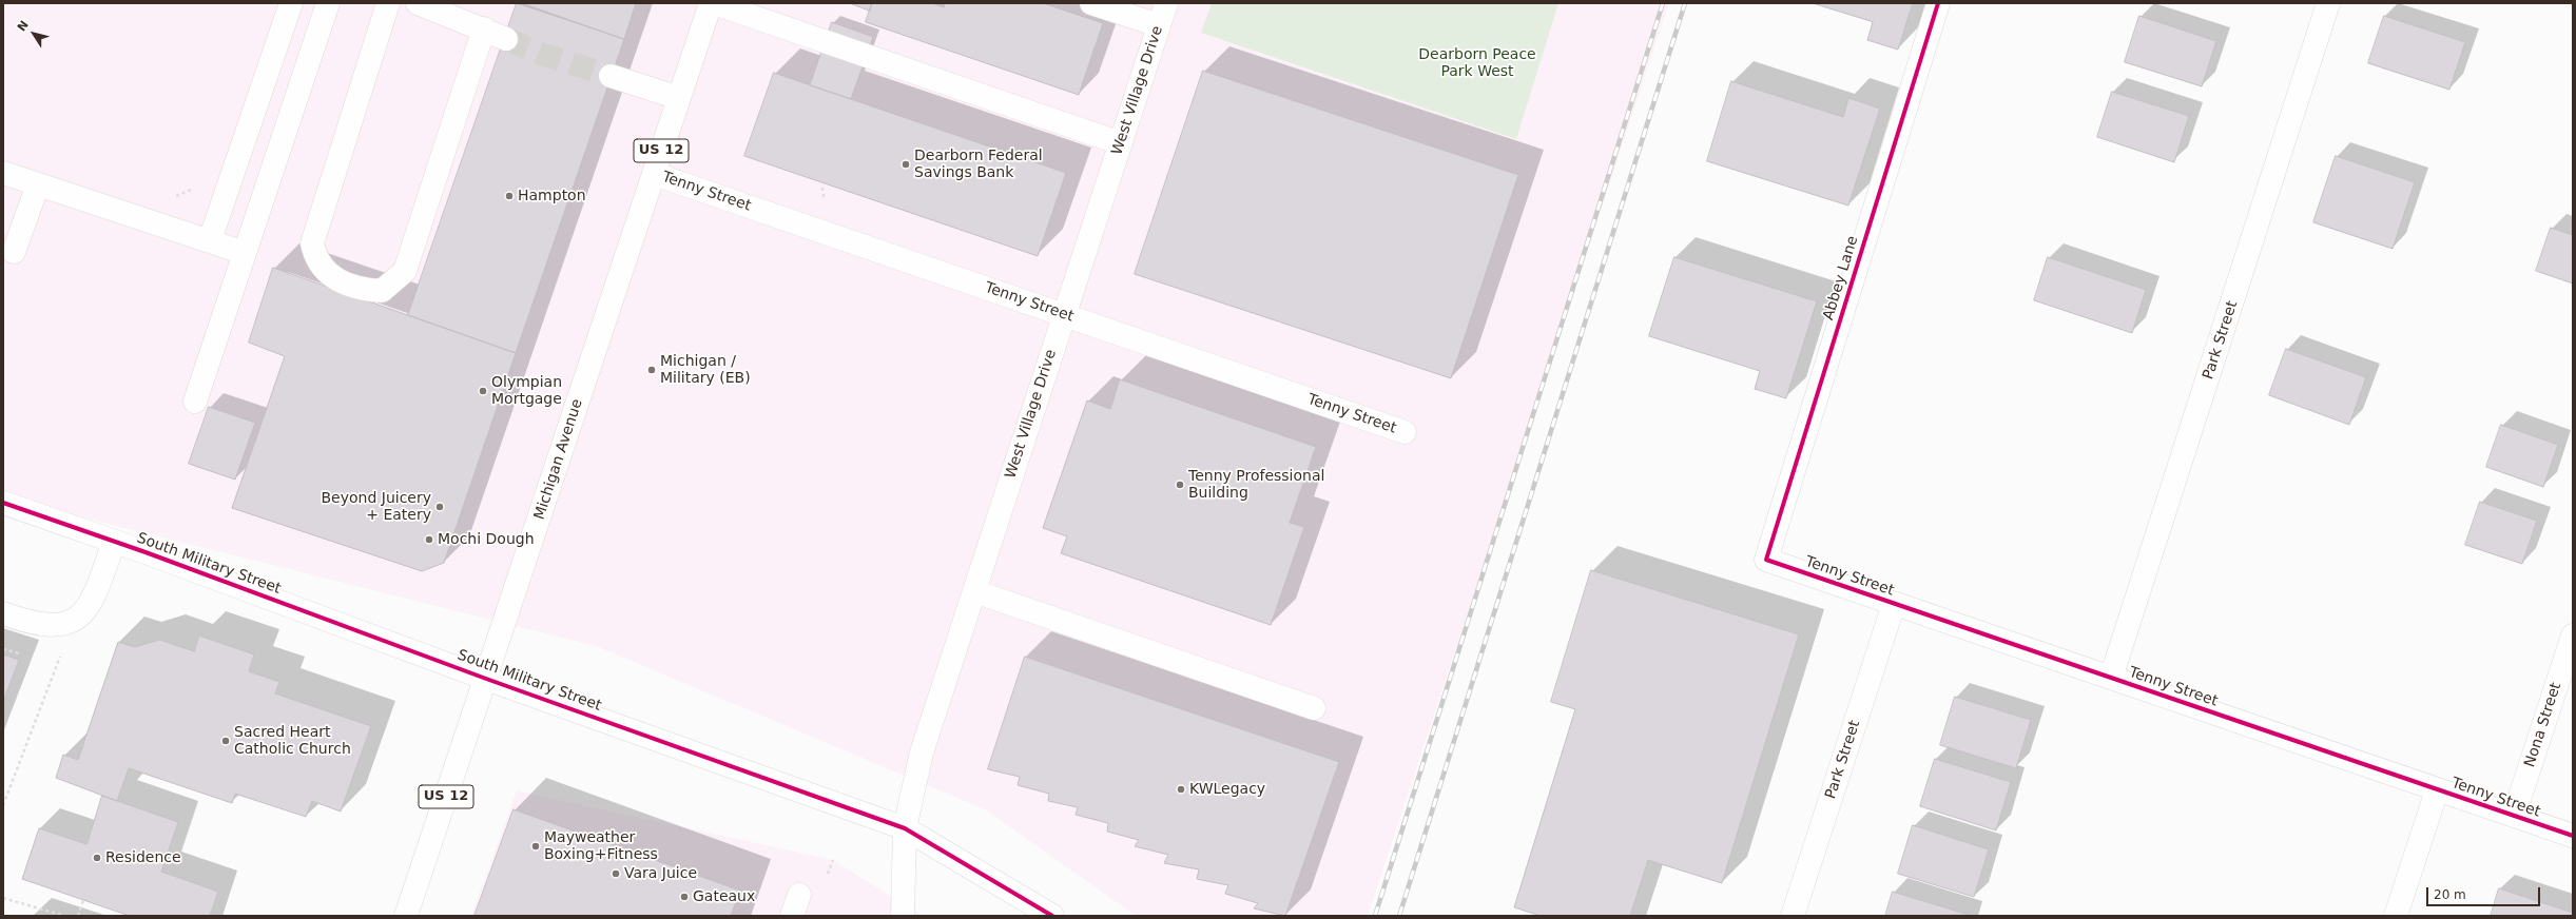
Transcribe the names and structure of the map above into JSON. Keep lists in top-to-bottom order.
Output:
{
  "streets": {
    "street": [
      "West Village Drive",
      "US 12",
      "Tenny Street",
      "Abbey Lane",
      "Park Street",
      "Michigan Avenue",
      "South Military Street",
      "Nona Street"
    ]
  },
  "crossings": [
    ["West Village Drive", "Tenny Street"],
    ["West Village Drive", "South Military Street"],
    ["Tenny Street", "Abbey Lane"],
    ["Tenny Street", "Park Street"],
    ["Tenny Street", "Michigan Avenue"],
    ["Tenny Street", "Nona Street"],
    ["Michigan Avenue", "South Military Street"]
  ],
  "parks": ["Dearborn Peace Park West"],
  "places": [
    "Dearborn Federal Savings Bank",
    "Hampton",
    "Michigan / Military (EB)",
    "Olympian Mortgage",
    "Tenny Professional Building",
    "Beyond Juicery + Eatery",
    "Mochi Dough",
    "Sacred Heart Catholic Church",
    "KWLegacy",
    "Mayweather Boxing+Fitness",
    "Residence",
    "Vara Juice",
    "Gateaux"
  ],
  "scale_bar": "20 m",
  "north": "top left"
}
